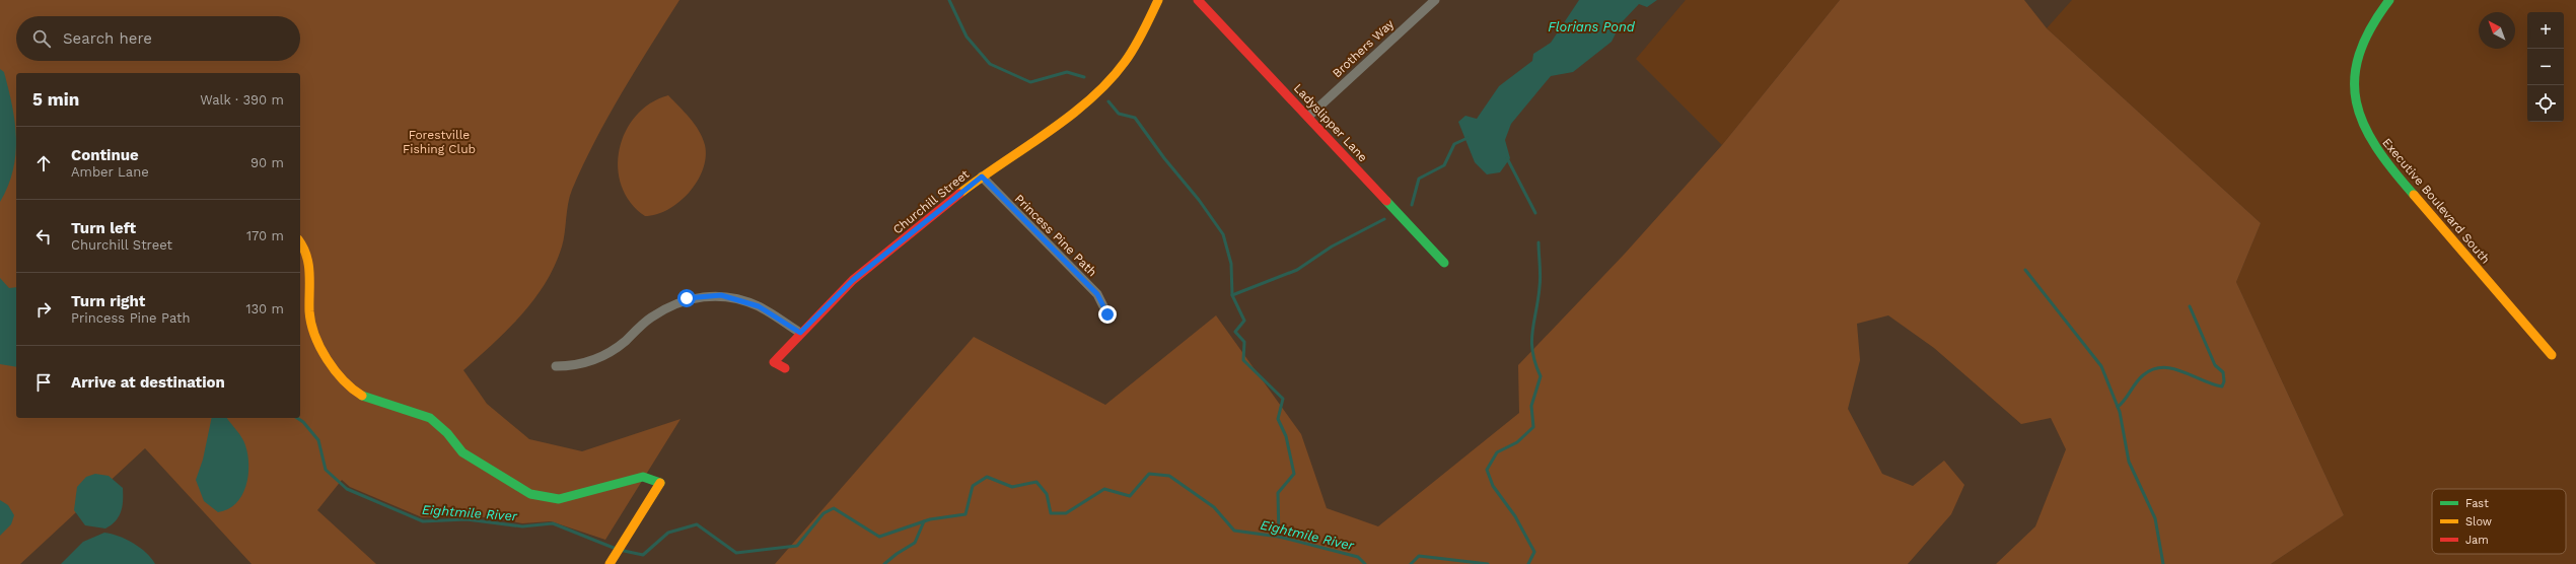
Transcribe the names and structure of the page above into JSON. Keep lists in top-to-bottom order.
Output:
{
  "streets": {
    "street": [
      "Brothers Way",
      "Ladyslipper Lane",
      "Executive Boulevard South",
      "Churchill Street",
      "Princess Pine Path"
    ]
  },
  "crossings": [
    ["Brothers Way", "Ladyslipper Lane"],
    ["Churchill Street", "Princess Pine Path"]
  ],
  "water": ["Florians Pond", "Eightmile River"],
  "parks": ["Forestville Fishing Club"],
  "legend": ["Fast", "Slow", "Jam"],
  "north": "top left",
  "page": {
    "map_buttons": ["+", "−"],
    "search": "Search here",
    "heading": ["5 min", "Walk · 390 m"],
    "list": [
      ["Continue", "Amber Lane", "90 m"],
      ["Turn left", "Churchill Street", "170 m"],
      ["Turn right", "Princess Pine Path", "130 m"],
      "Arrive at destination"
    ]
  }
}
